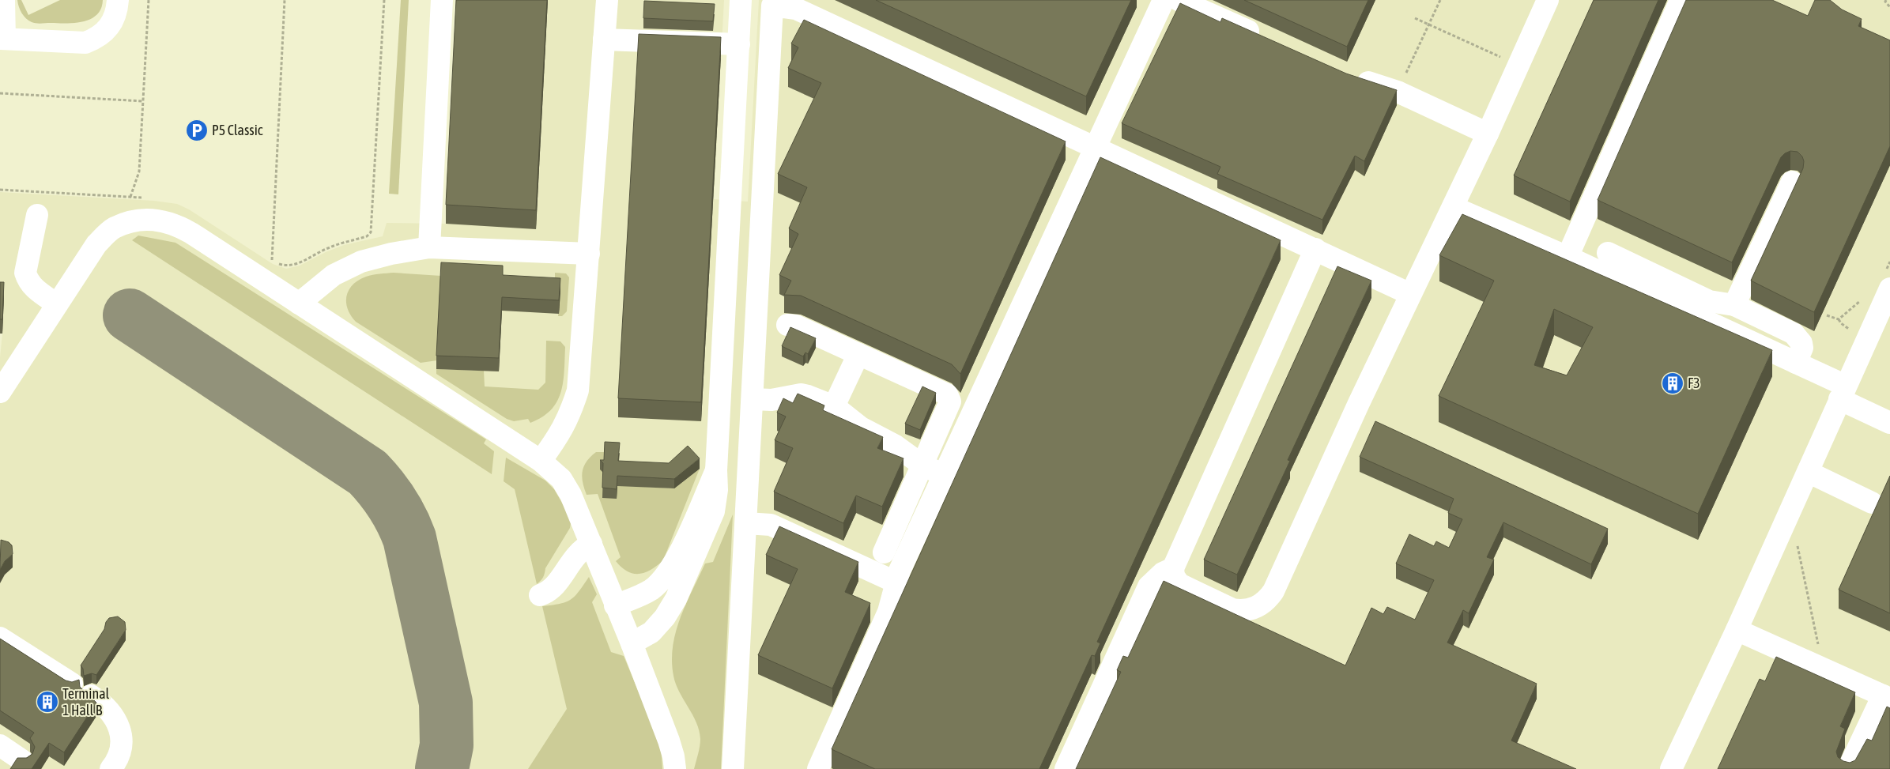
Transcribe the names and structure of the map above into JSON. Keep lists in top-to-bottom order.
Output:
{
  "places": {
    "parking": ["P5 Classic"],
    "building": ["F3", "Terminal 1 Hall B"]
  }
}
